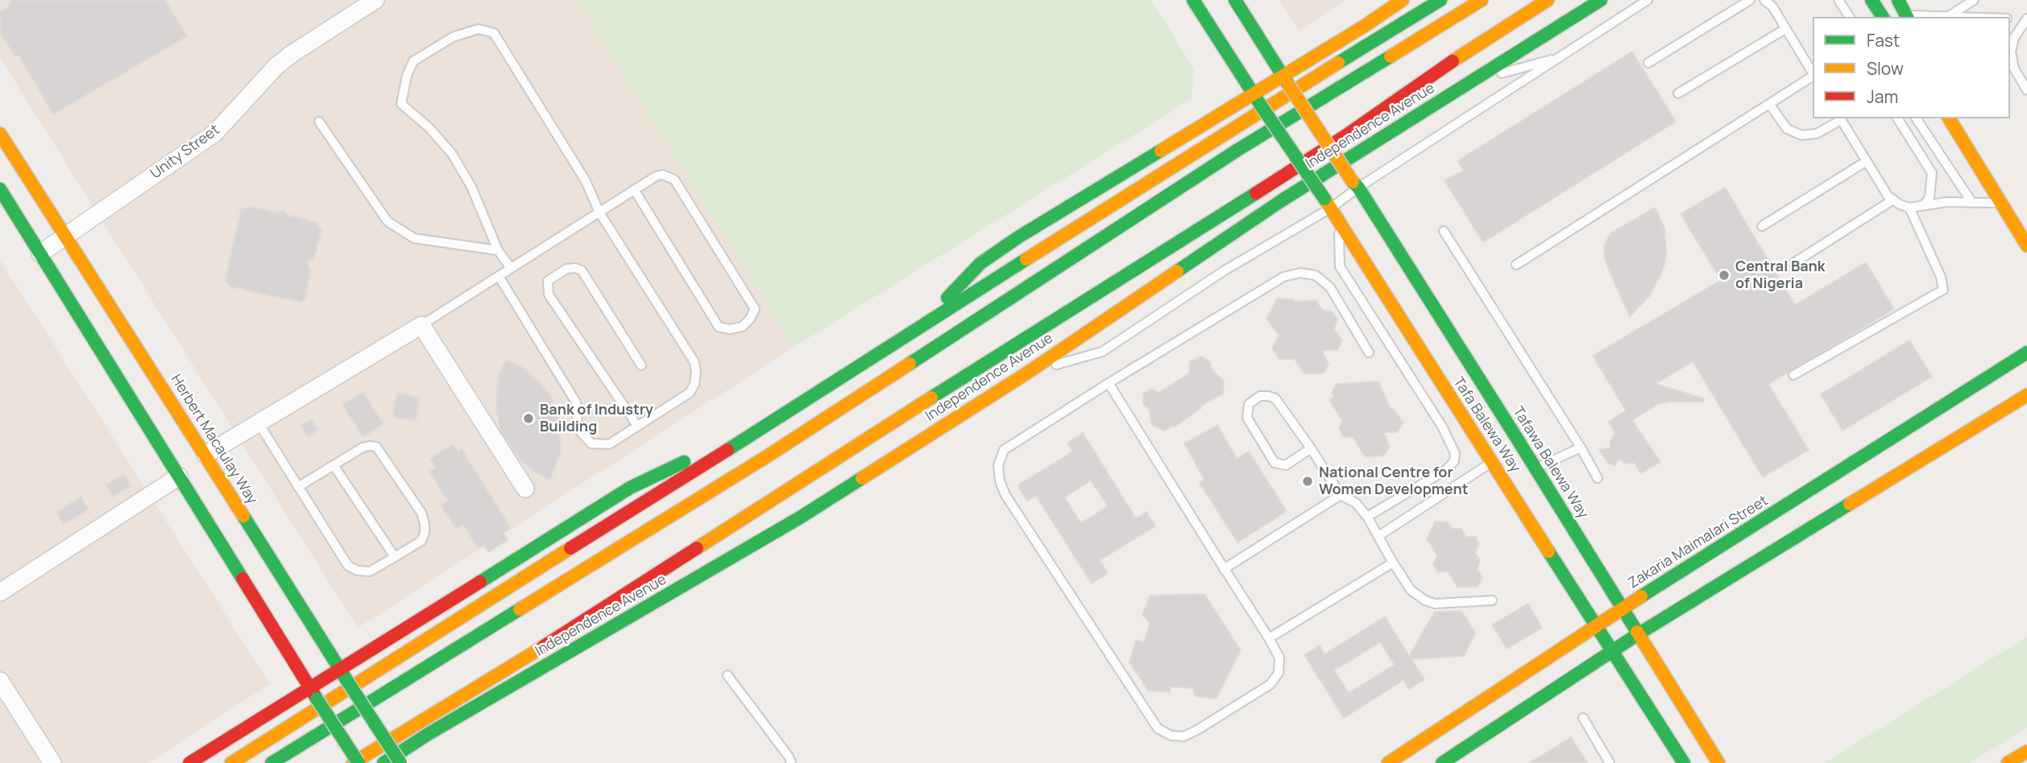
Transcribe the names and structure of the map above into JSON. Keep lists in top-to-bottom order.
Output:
{
  "streets": {
    "main road": [
      "Independence Avenue",
      "Tafa Balewa Way",
      "Herbert Macaulay Way",
      "Tafawa Balewa Way",
      "Zakaria Maimalari Street"
    ],
    "street": ["Unity Street"]
  },
  "crossings": [
    ["Unity Street", "Herbert Macaulay Way"],
    ["Tafa Balewa Way", "Zakaria Maimalari Street"],
    ["Tafawa Balewa Way", "Zakaria Maimalari Street"]
  ],
  "places": ["Central Bank of Nigeria", "Bank of Industry Building", "National Centre for Women Development"],
  "legend": ["Fast", "Slow", "Jam"]
}
